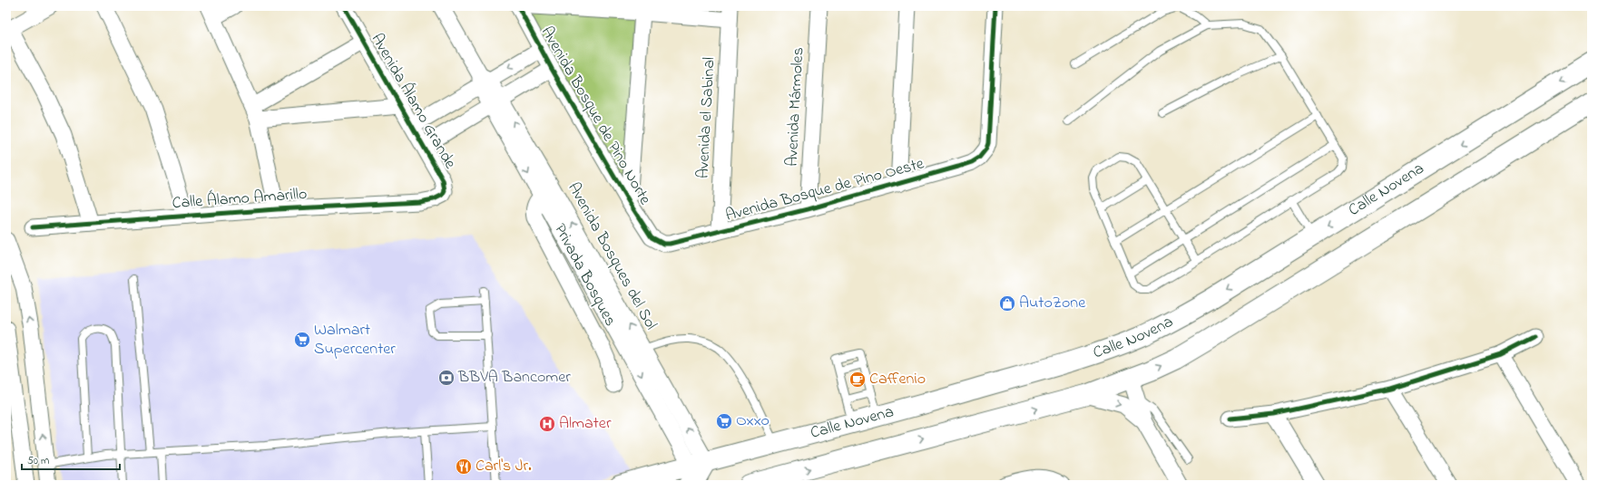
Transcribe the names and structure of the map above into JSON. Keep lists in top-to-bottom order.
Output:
{
  "streets": {
    "main road": ["Calle Novena"],
    "street": [
      "Avenida Álamo Grande",
      "Avenida Mármoles",
      "Avenida Bosque de Pino Norte",
      "Avenida el Sabinal",
      "Avenida Bosque de Pino Oeste",
      "Calle Álamo Amarillo",
      "Avenida Bosques del Sol",
      "Privada Bosques"
    ]
  },
  "crossings": [
    ["Avenida Álamo Grande", "Calle Álamo Amarillo"],
    ["Avenida Mármoles", "Avenida Bosque de Pino Oeste"],
    ["Avenida Bosque de Pino Norte", "Avenida Bosque de Pino Oeste"],
    ["Avenida el Sabinal", "Avenida Bosque de Pino Oeste"],
    ["Calle Novena", "Avenida Bosques del Sol"],
    ["Avenida Bosques del Sol", "Privada Bosques"]
  ],
  "places": {
    "shop": ["AutoZone"],
    "supermarket": ["Walmart Supercenter", "Oxxo"],
    "bank": ["BBVA Bancomer"],
    "cafe": ["Caffenio"],
    "hospital": ["Almater"],
    "restaurant": ["Carl's Jr."]
  },
  "scale_bar": "50 m"
}
